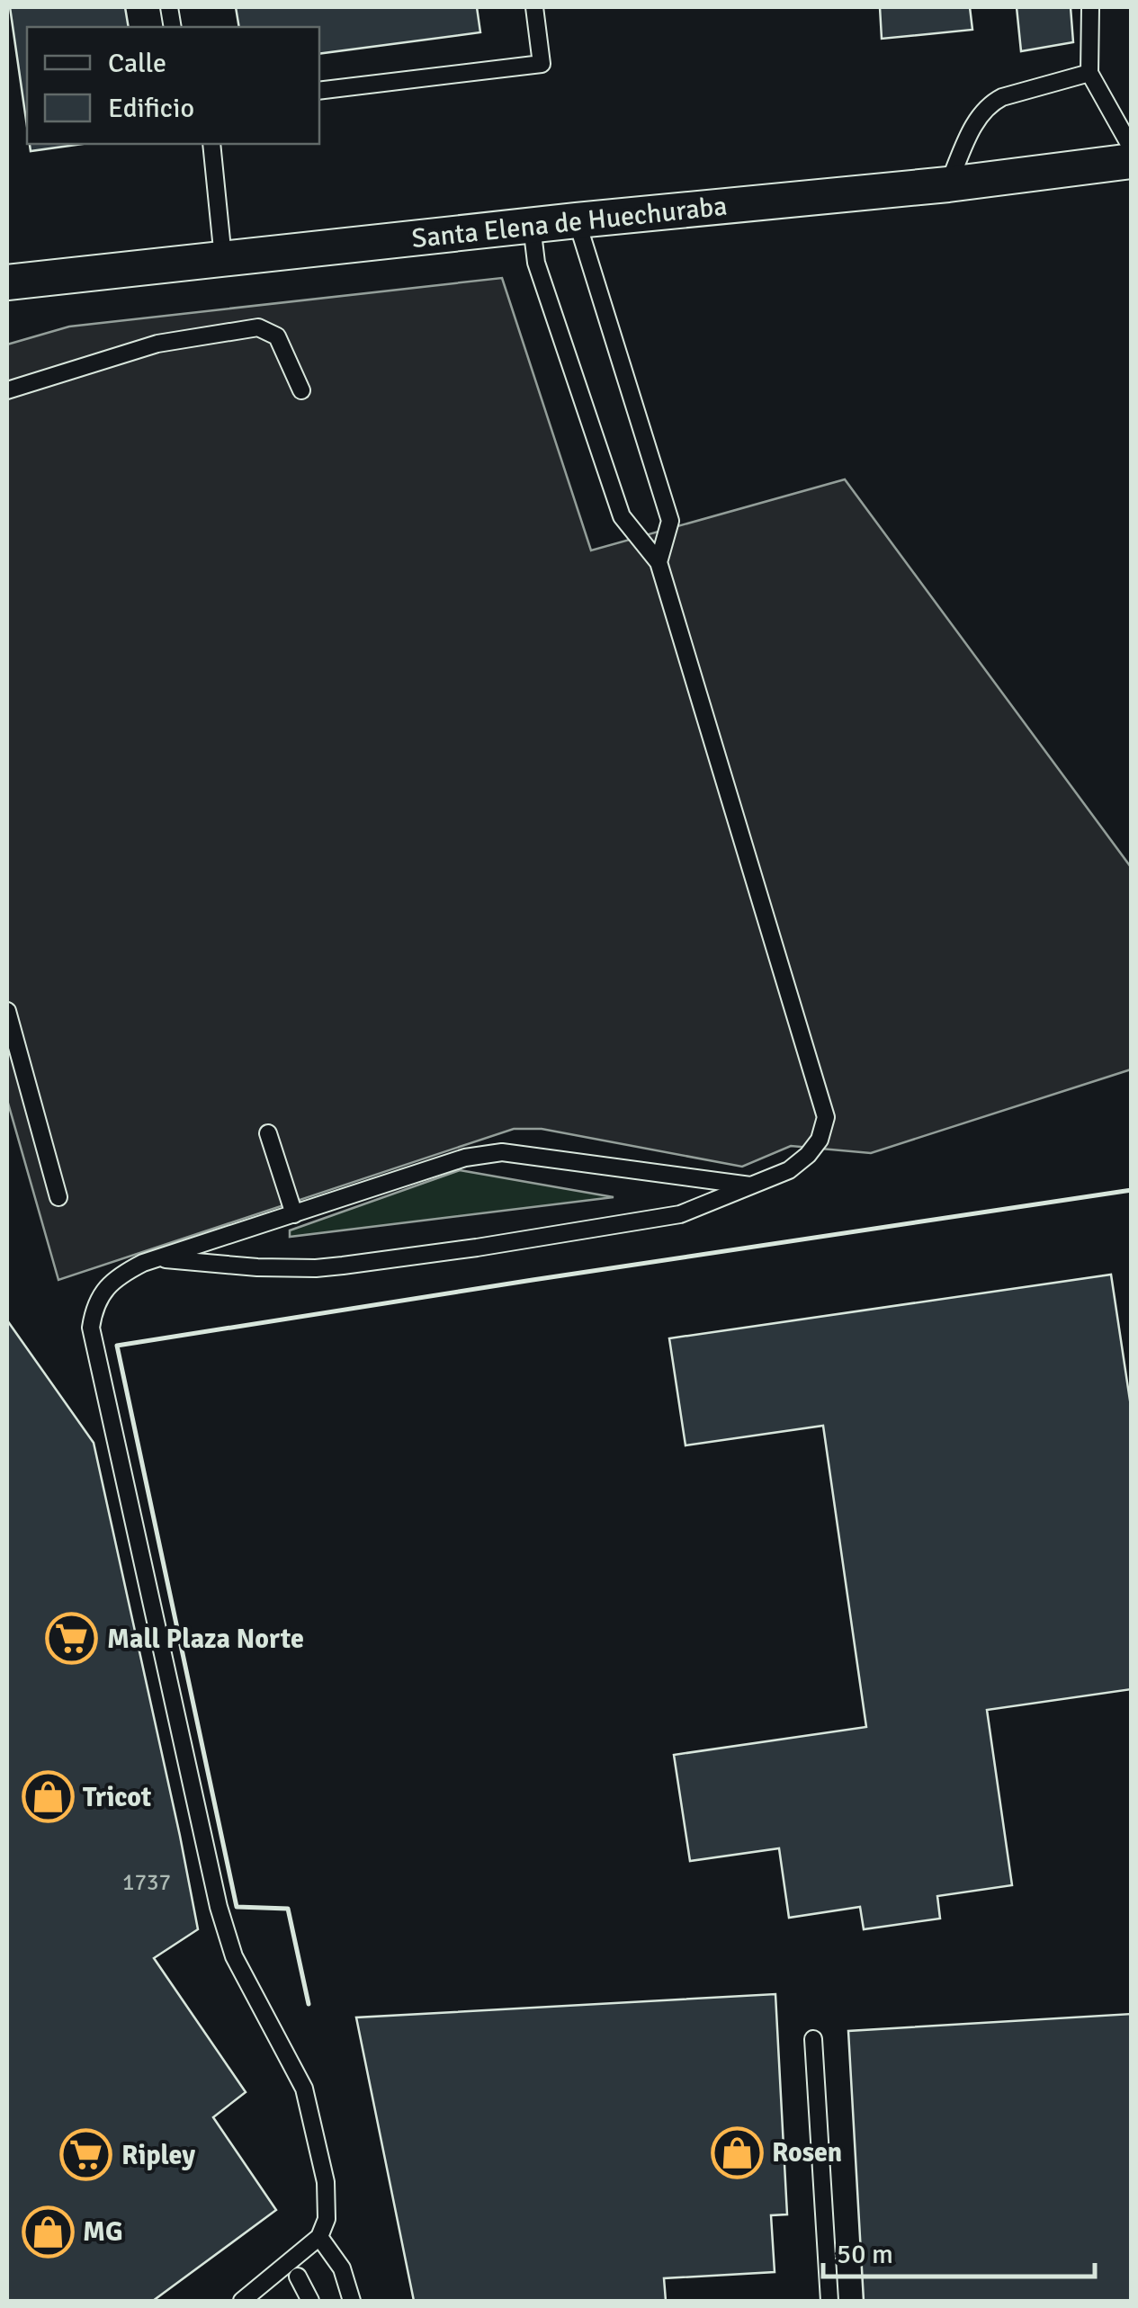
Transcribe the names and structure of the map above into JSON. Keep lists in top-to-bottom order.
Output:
{
  "streets": {
    "street": ["Santa Elena de Huechuraba"]
  },
  "places": {
    "supermarket": ["Mall Plaza Norte", "Ripley"],
    "shop": ["Tricot", "Rosen", "MG"]
  },
  "house_numbers": ["1737"],
  "legend": ["Calle", "Edificio"],
  "scale_bar": "50 m"
}
